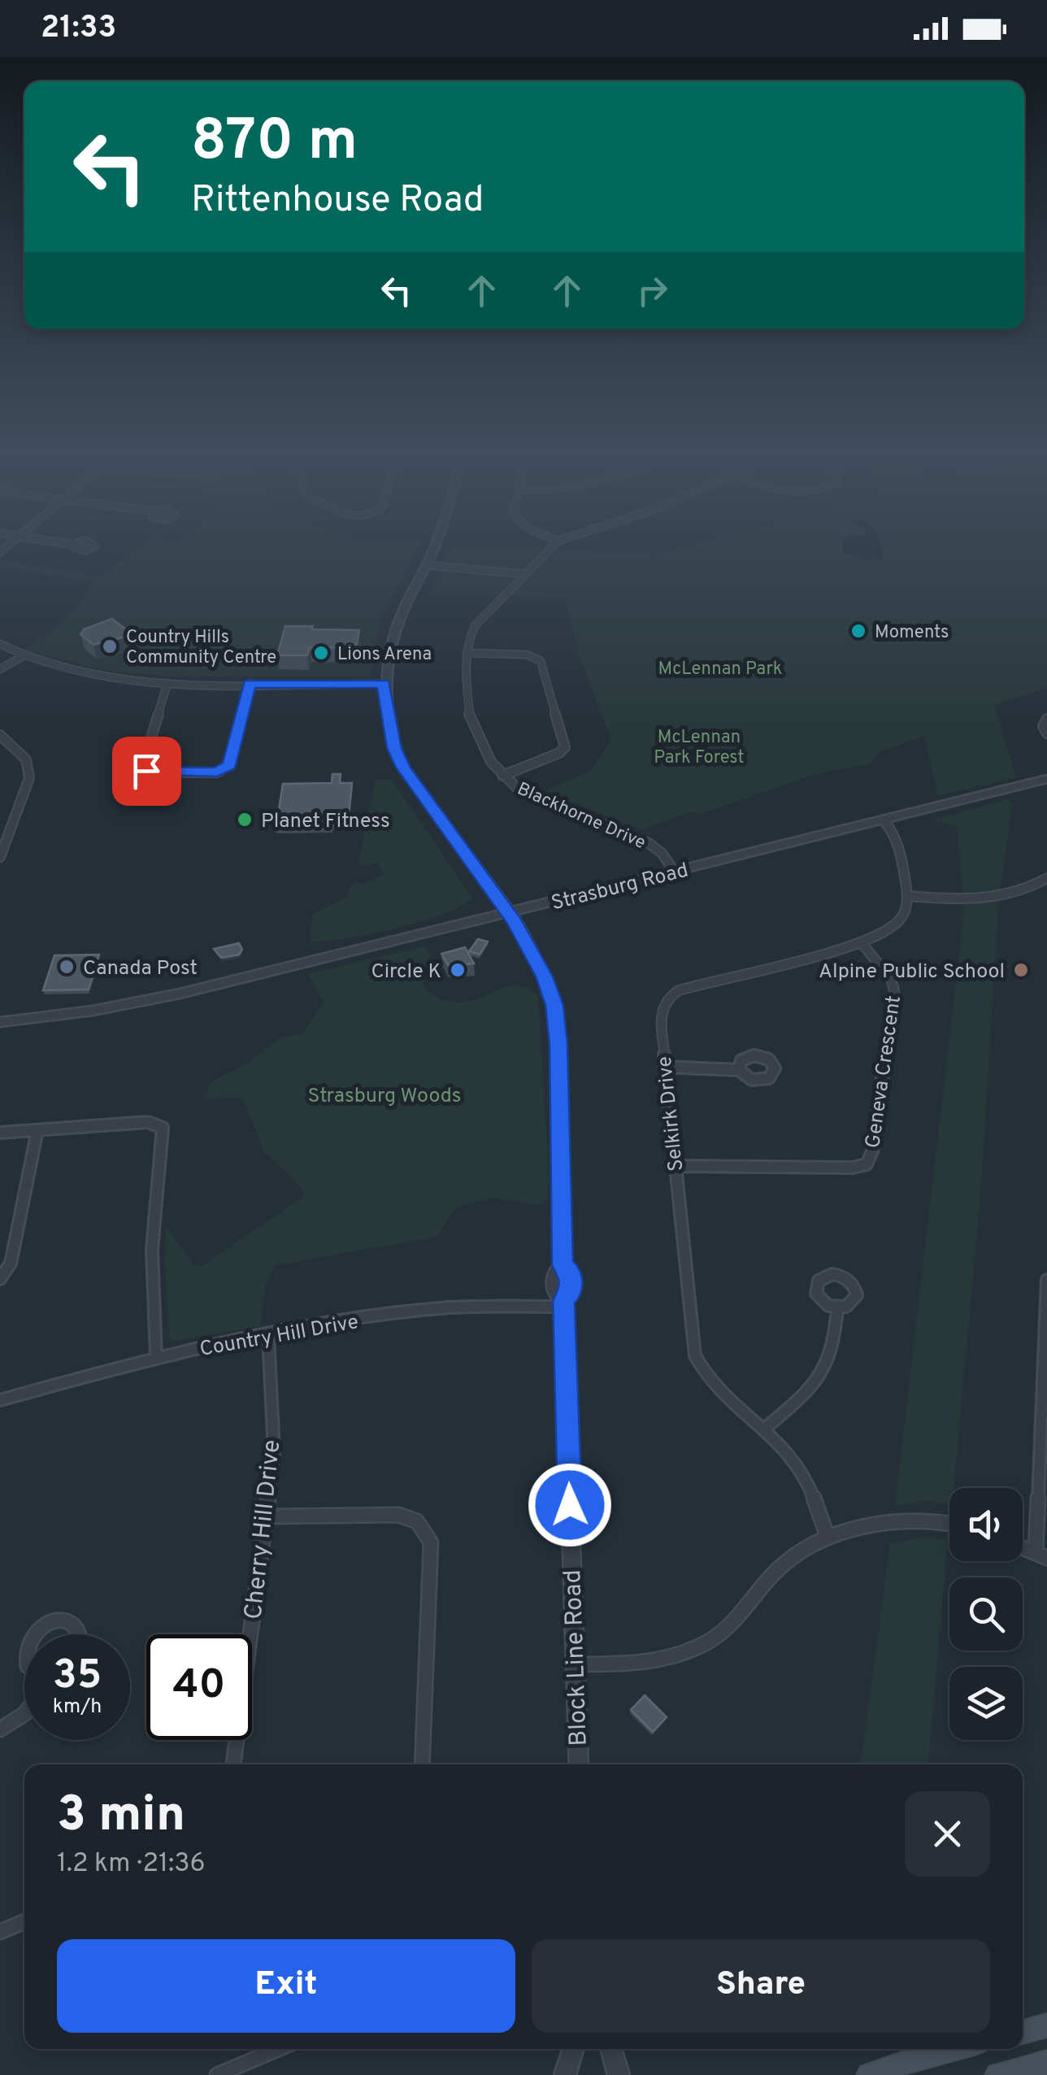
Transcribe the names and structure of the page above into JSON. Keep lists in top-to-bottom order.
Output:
{
  "streets": {
    "street": [
      "Blackhorne Drive",
      "Strasburg Road",
      "Geneva Crescent",
      "Selkirk Drive",
      "Country Hill Drive",
      "Cherry Hill Drive",
      "Block Line Road"
    ]
  },
  "crossings": [
    ["Blackhorne Drive", "Strasburg Road"],
    ["Strasburg Road", "Block Line Road"],
    ["Geneva Crescent", "Selkirk Drive"],
    ["Country Hill Drive", "Cherry Hill Drive"],
    ["Country Hill Drive", "Block Line Road"]
  ],
  "parks": ["McLennan Park", "McLennan Park Forest", "Strasburg Woods"],
  "places": [
    "Moments",
    "Country Hills Community Centre",
    "Lions Arena",
    "Planet Fitness",
    "Canada Post",
    "Circle K",
    "Alpine Public School"
  ],
  "page": {
    "status": "21:33",
    "turn": ["870 m", "Rittenhouse Road"],
    "speed": "35 km/h",
    "limit": "40",
    "heading": ["3 min", "1.2 km · 21:36"],
    "buttons": ["Exit", "Share"]
  }
}
